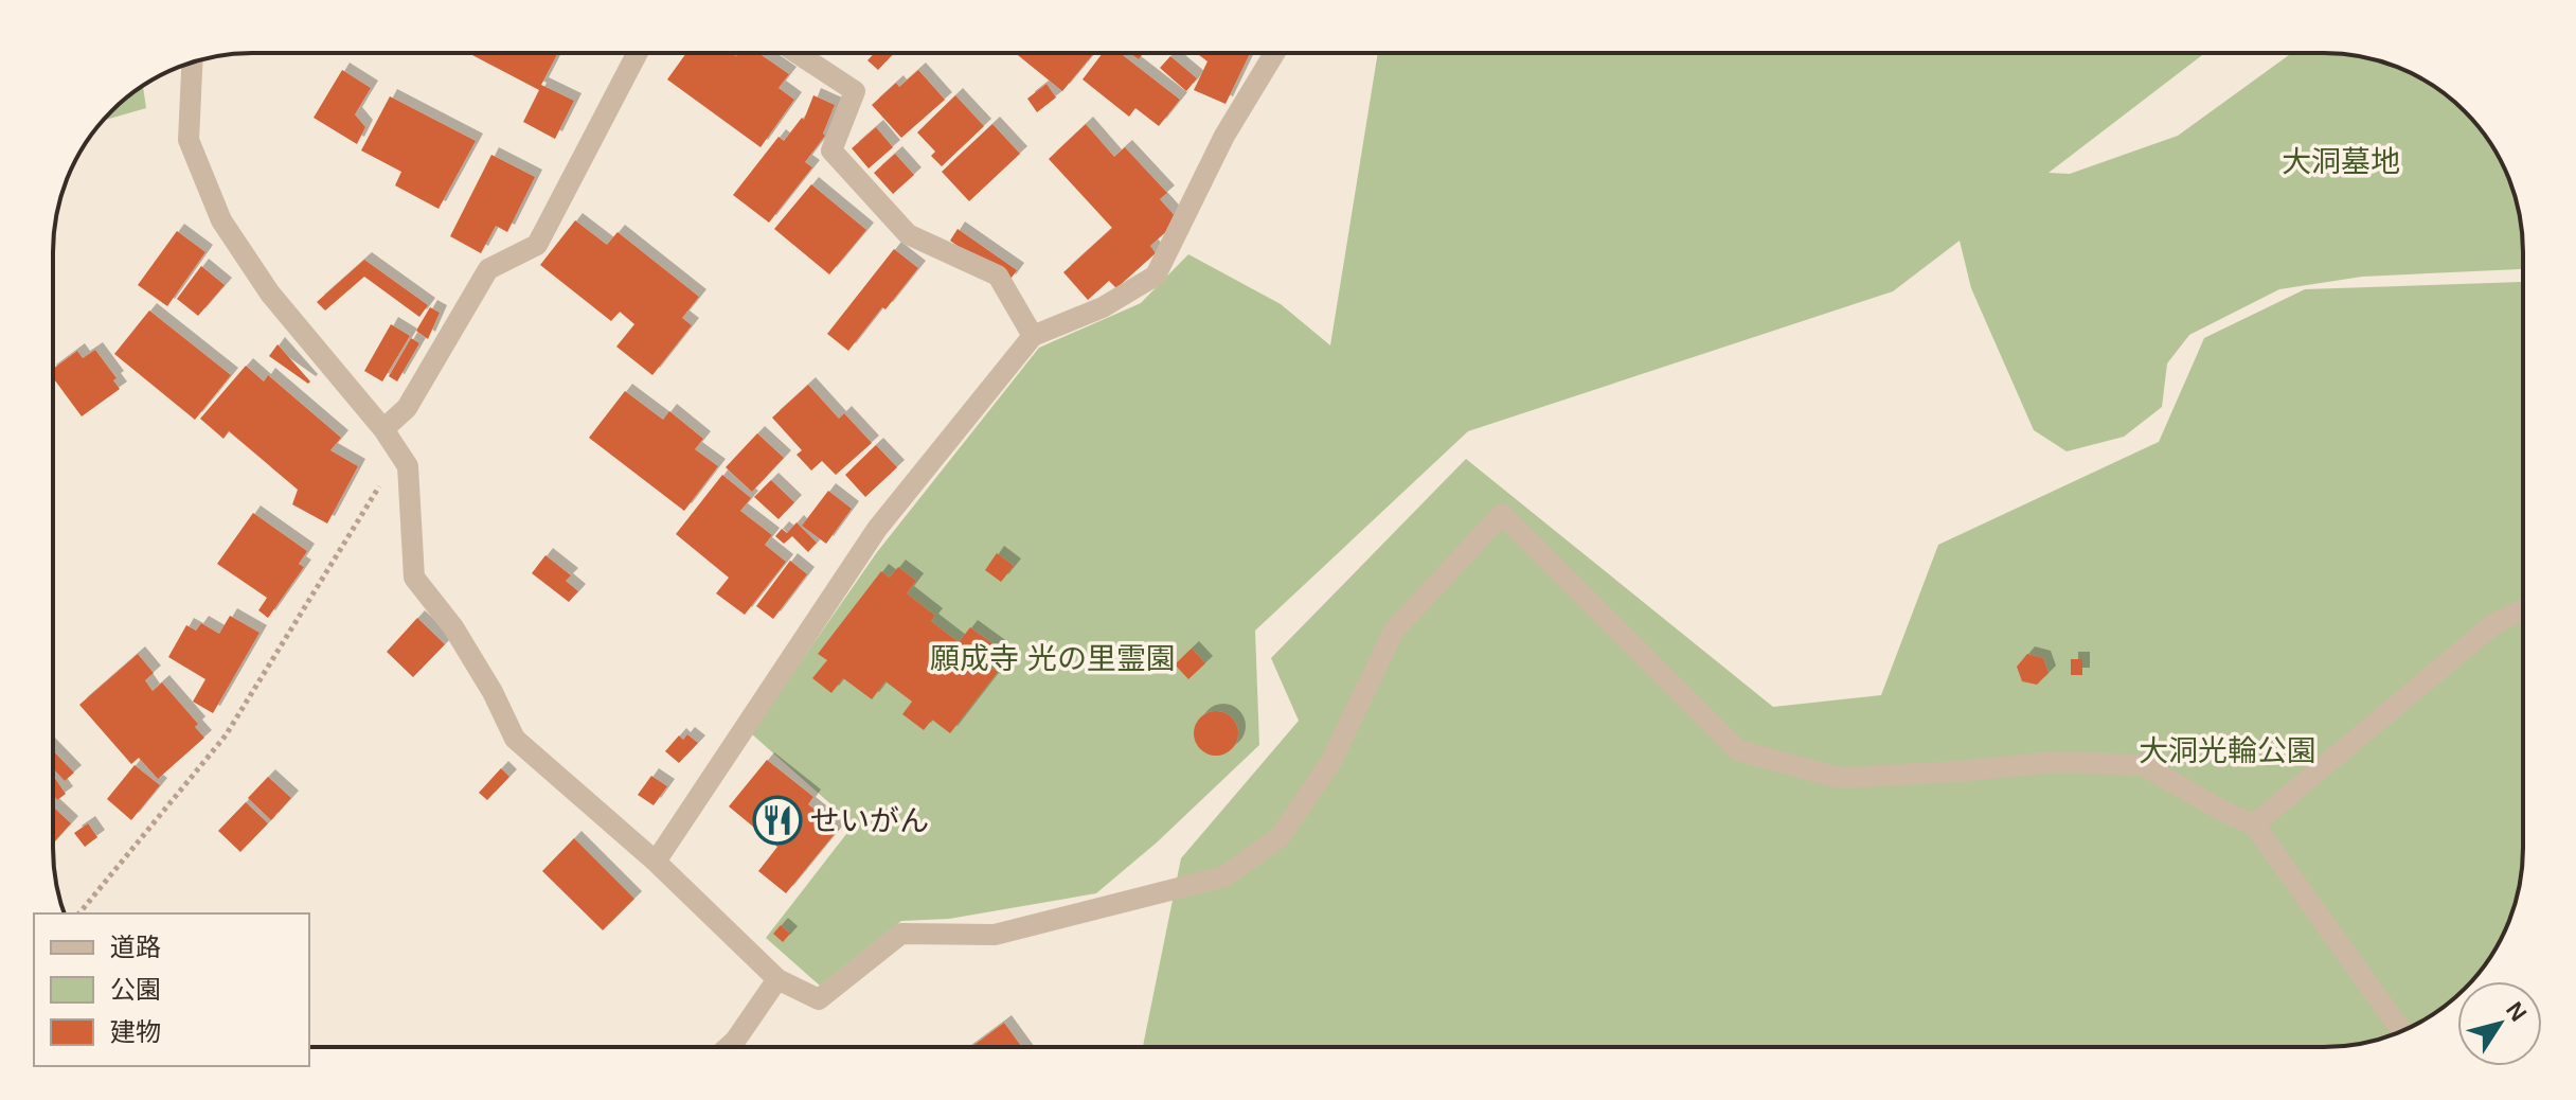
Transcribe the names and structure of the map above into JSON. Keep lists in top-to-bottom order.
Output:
{
  "parks": ["大洞墓地", "願成寺 光の里霊園", "大洞光輪公園"],
  "places": {
    "restaurant": ["せいがん"]
  },
  "legend": ["道路", "公園", "建物"],
  "north": "top right"
}
